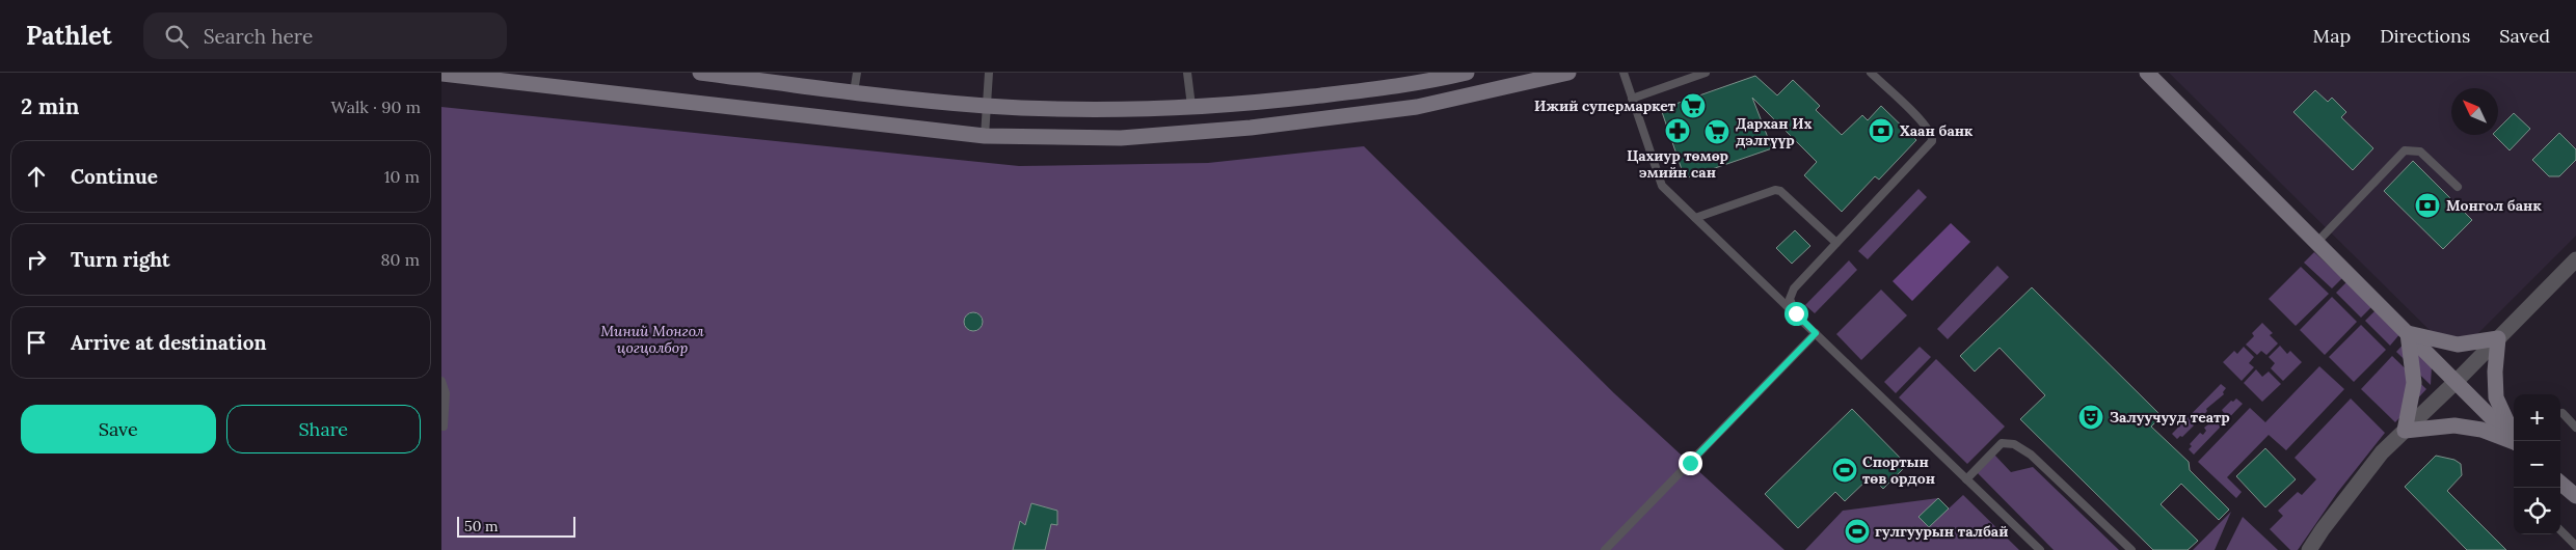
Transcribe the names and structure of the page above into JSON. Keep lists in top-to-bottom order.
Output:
{
  "parks": ["Миний Монгол цогцолбор"],
  "places": {
    "supermarket": ["Ижий супермаркет", "Дархан Их дэлгүүр"],
    "pharmacy": ["Цахиур төмөр эмийн сан"],
    "bank": ["Хаан банк", "Монгол банк"],
    "theatre": ["Залуучууд театр"],
    "sports": ["Спортын төв ордон", "гулгуурын талбай"]
  },
  "scale_bar": "50 m",
  "north": "top left",
  "page": {
    "header": "Pathlet",
    "search": "Search here",
    "nav": ["Map", "Directions", "Saved"],
    "heading": ["2 min", "Walk · 90 m"],
    "list": [
      ["Continue", "10 m"],
      ["Turn right", "80 m"],
      "Arrive at destination"
    ],
    "buttons": ["Save", "Share"],
    "map_buttons": ["+", "−"],
    "scale": "50 m"
  }
}
